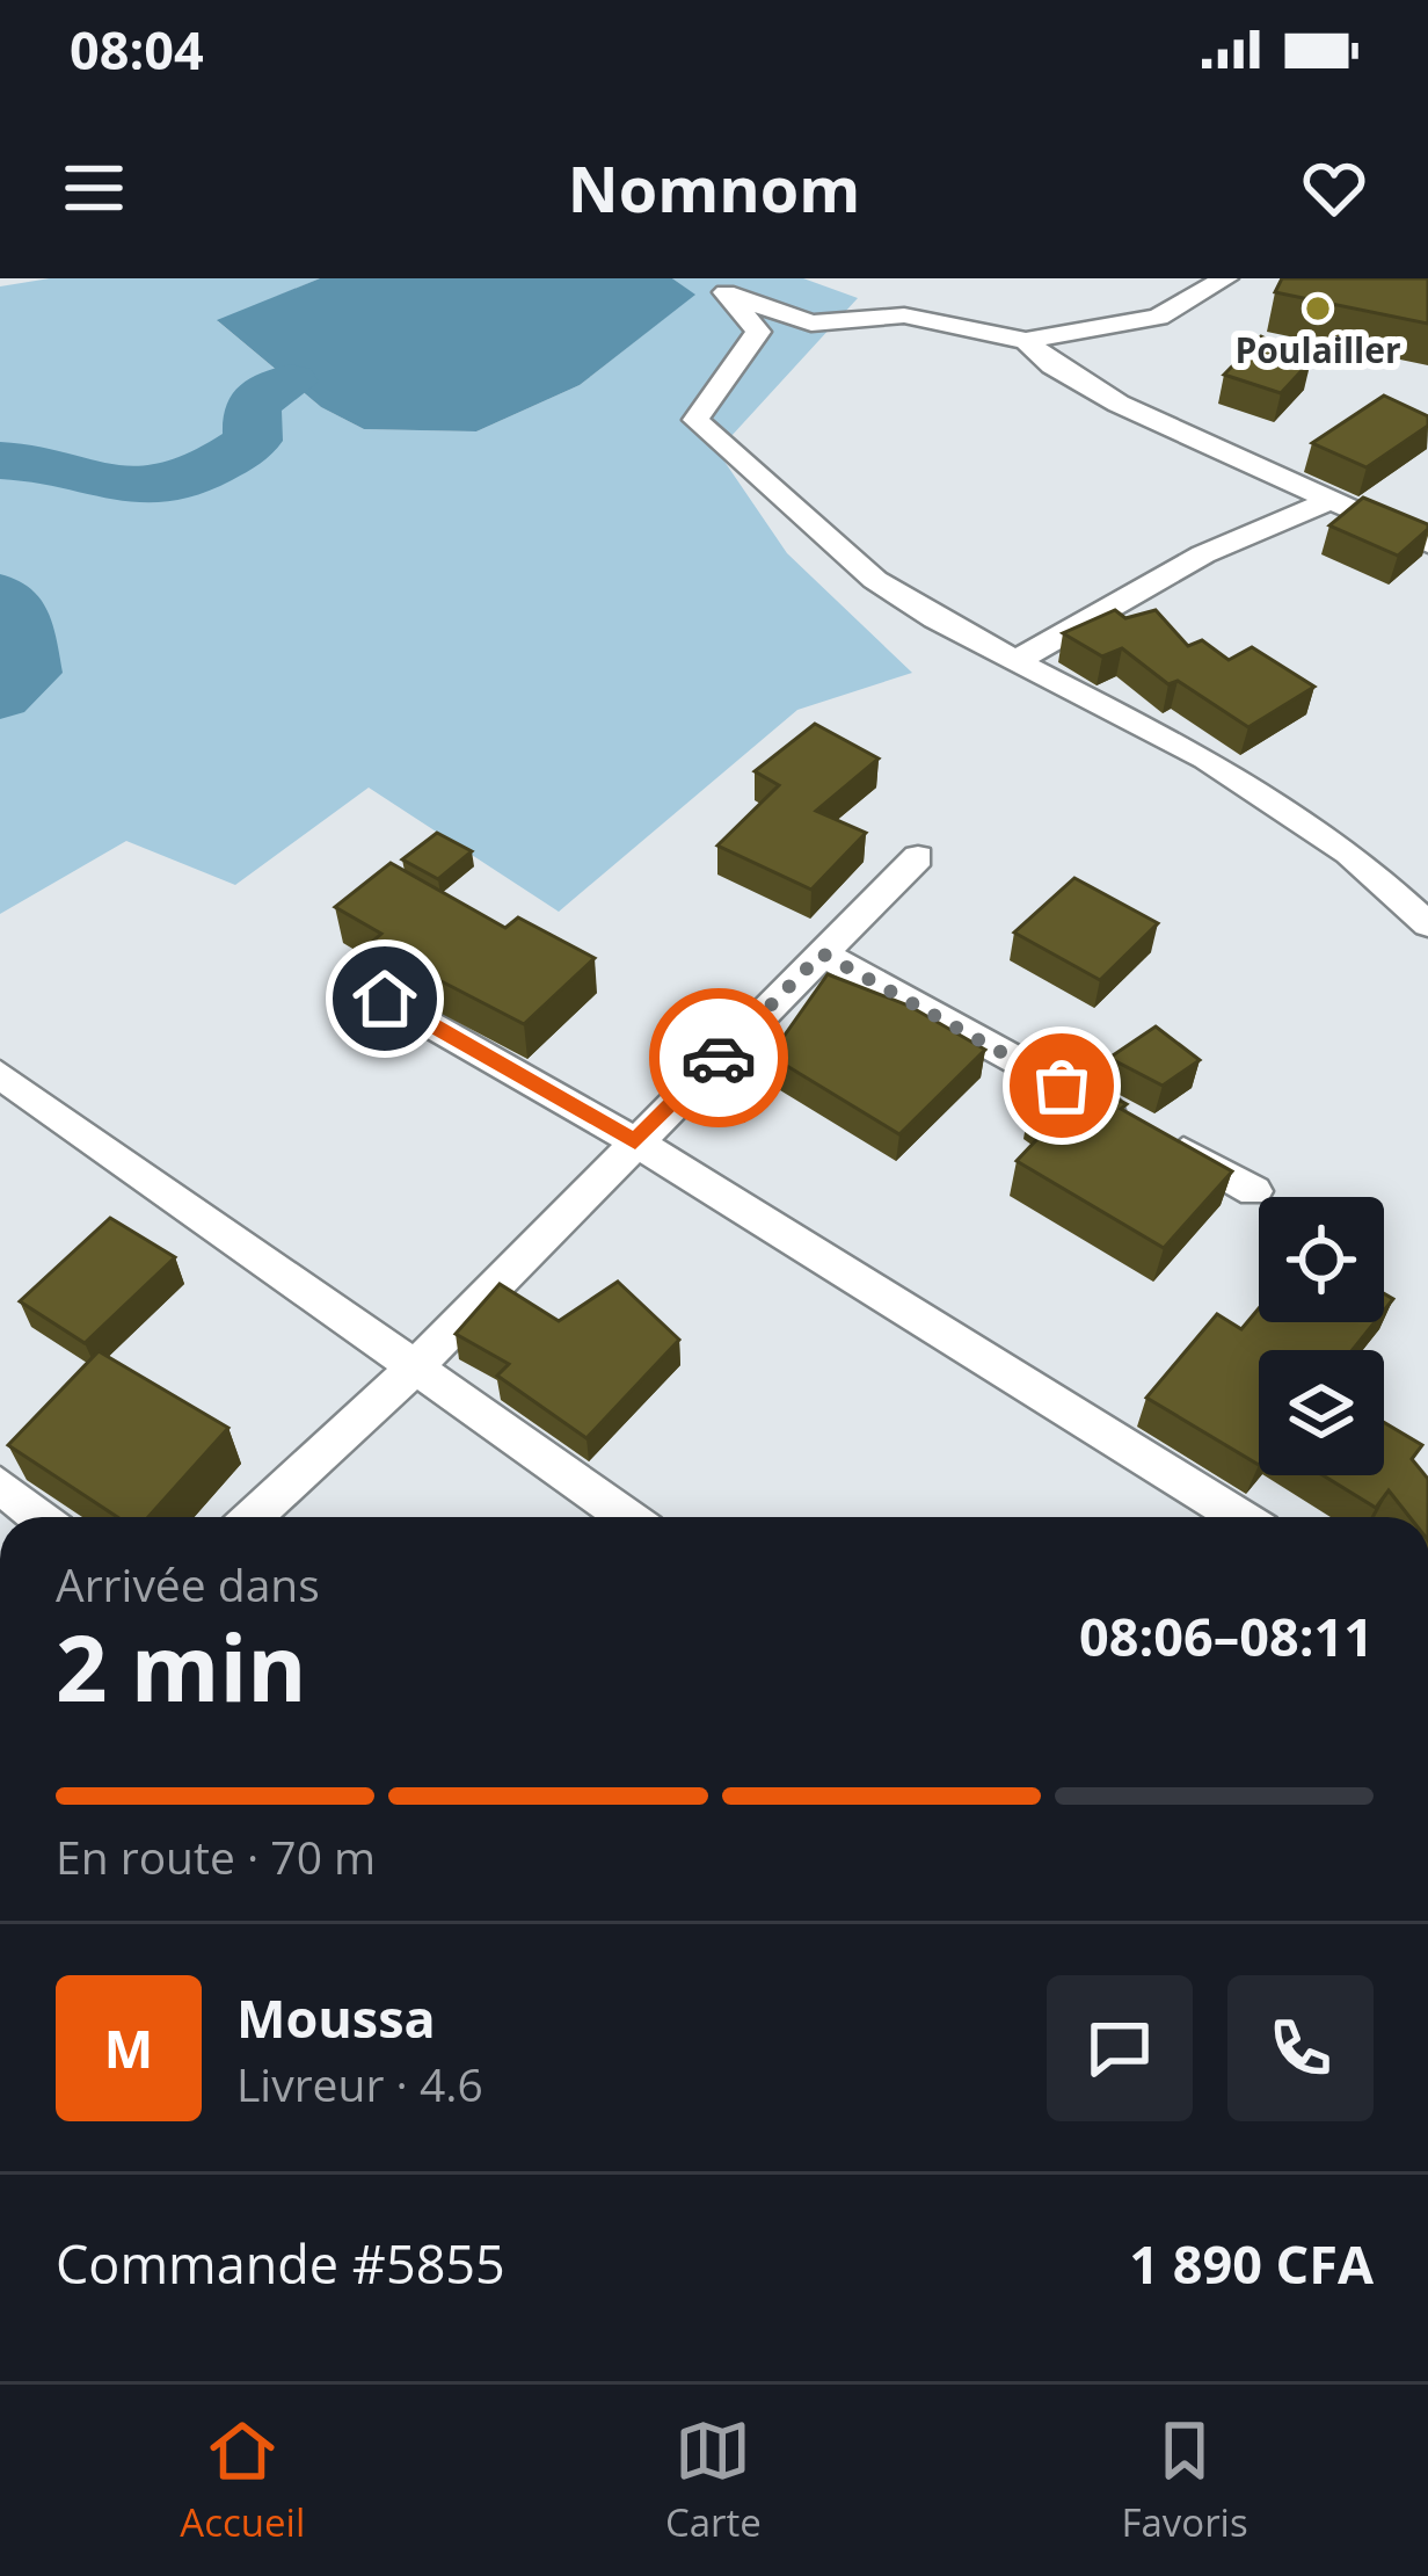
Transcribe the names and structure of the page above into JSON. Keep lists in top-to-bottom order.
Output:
{
  "places": ["Poulailler"],
  "page": {
    "status": "08:04",
    "header": "Nomnom",
    "heading": ["2 min", "Arrivée dans", "08:06–08:11"],
    "panel": [
      "Moussa",
      "Livreur · 4.6",
      "Commande #5855",
      "1 890 CFA"
    ],
    "bar": "En route · 70 m",
    "round": "M",
    "tabs": ["Accueil", "Carte", "Favoris"]
  }
}
